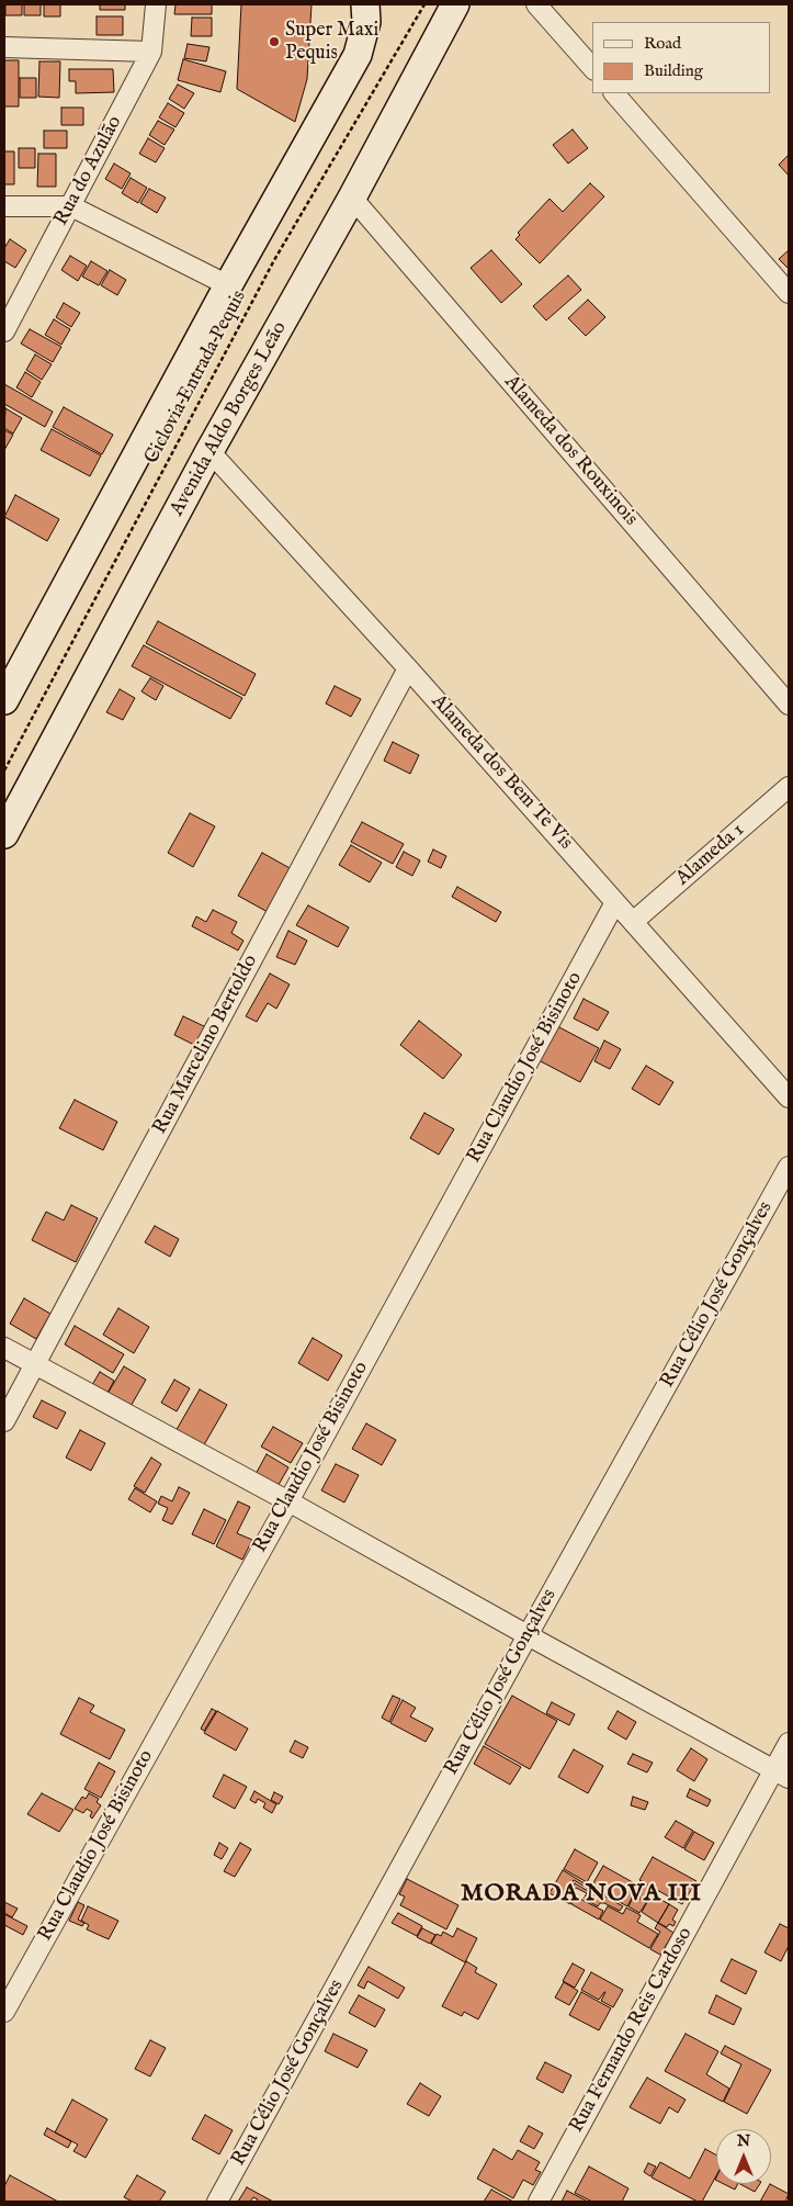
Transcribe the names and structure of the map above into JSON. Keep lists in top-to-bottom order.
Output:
{
  "streets": {
    "street": [
      "Rua do Azulão",
      "Avenida Aldo Borges Leão",
      "Alameda dos Rouxinois",
      "Alameda dos Bem Te Vis",
      "Alameda 1",
      "Rua Marcelino Bertoldo",
      "Rua Claudio José Bisinoto",
      "Rua Célio José Gonçalves",
      "Rua Fernando Reis Cardoso"
    ],
    "path": ["Ciclovia Entrada Pequis"]
  },
  "crossings": [
    ["Avenida Aldo Borges Leão", "Alameda dos Rouxinois"],
    ["Avenida Aldo Borges Leão", "Alameda dos Bem Te Vis"],
    ["Alameda dos Bem Te Vis", "Alameda 1"],
    ["Alameda dos Bem Te Vis", "Rua Marcelino Bertoldo"],
    ["Alameda dos Bem Te Vis", "Rua Claudio José Bisinoto"]
  ],
  "districts": ["MORADA NOVA III"],
  "places": ["Super Maxi Pequis"],
  "legend": ["Road", "Building"],
  "north": "top"
}
